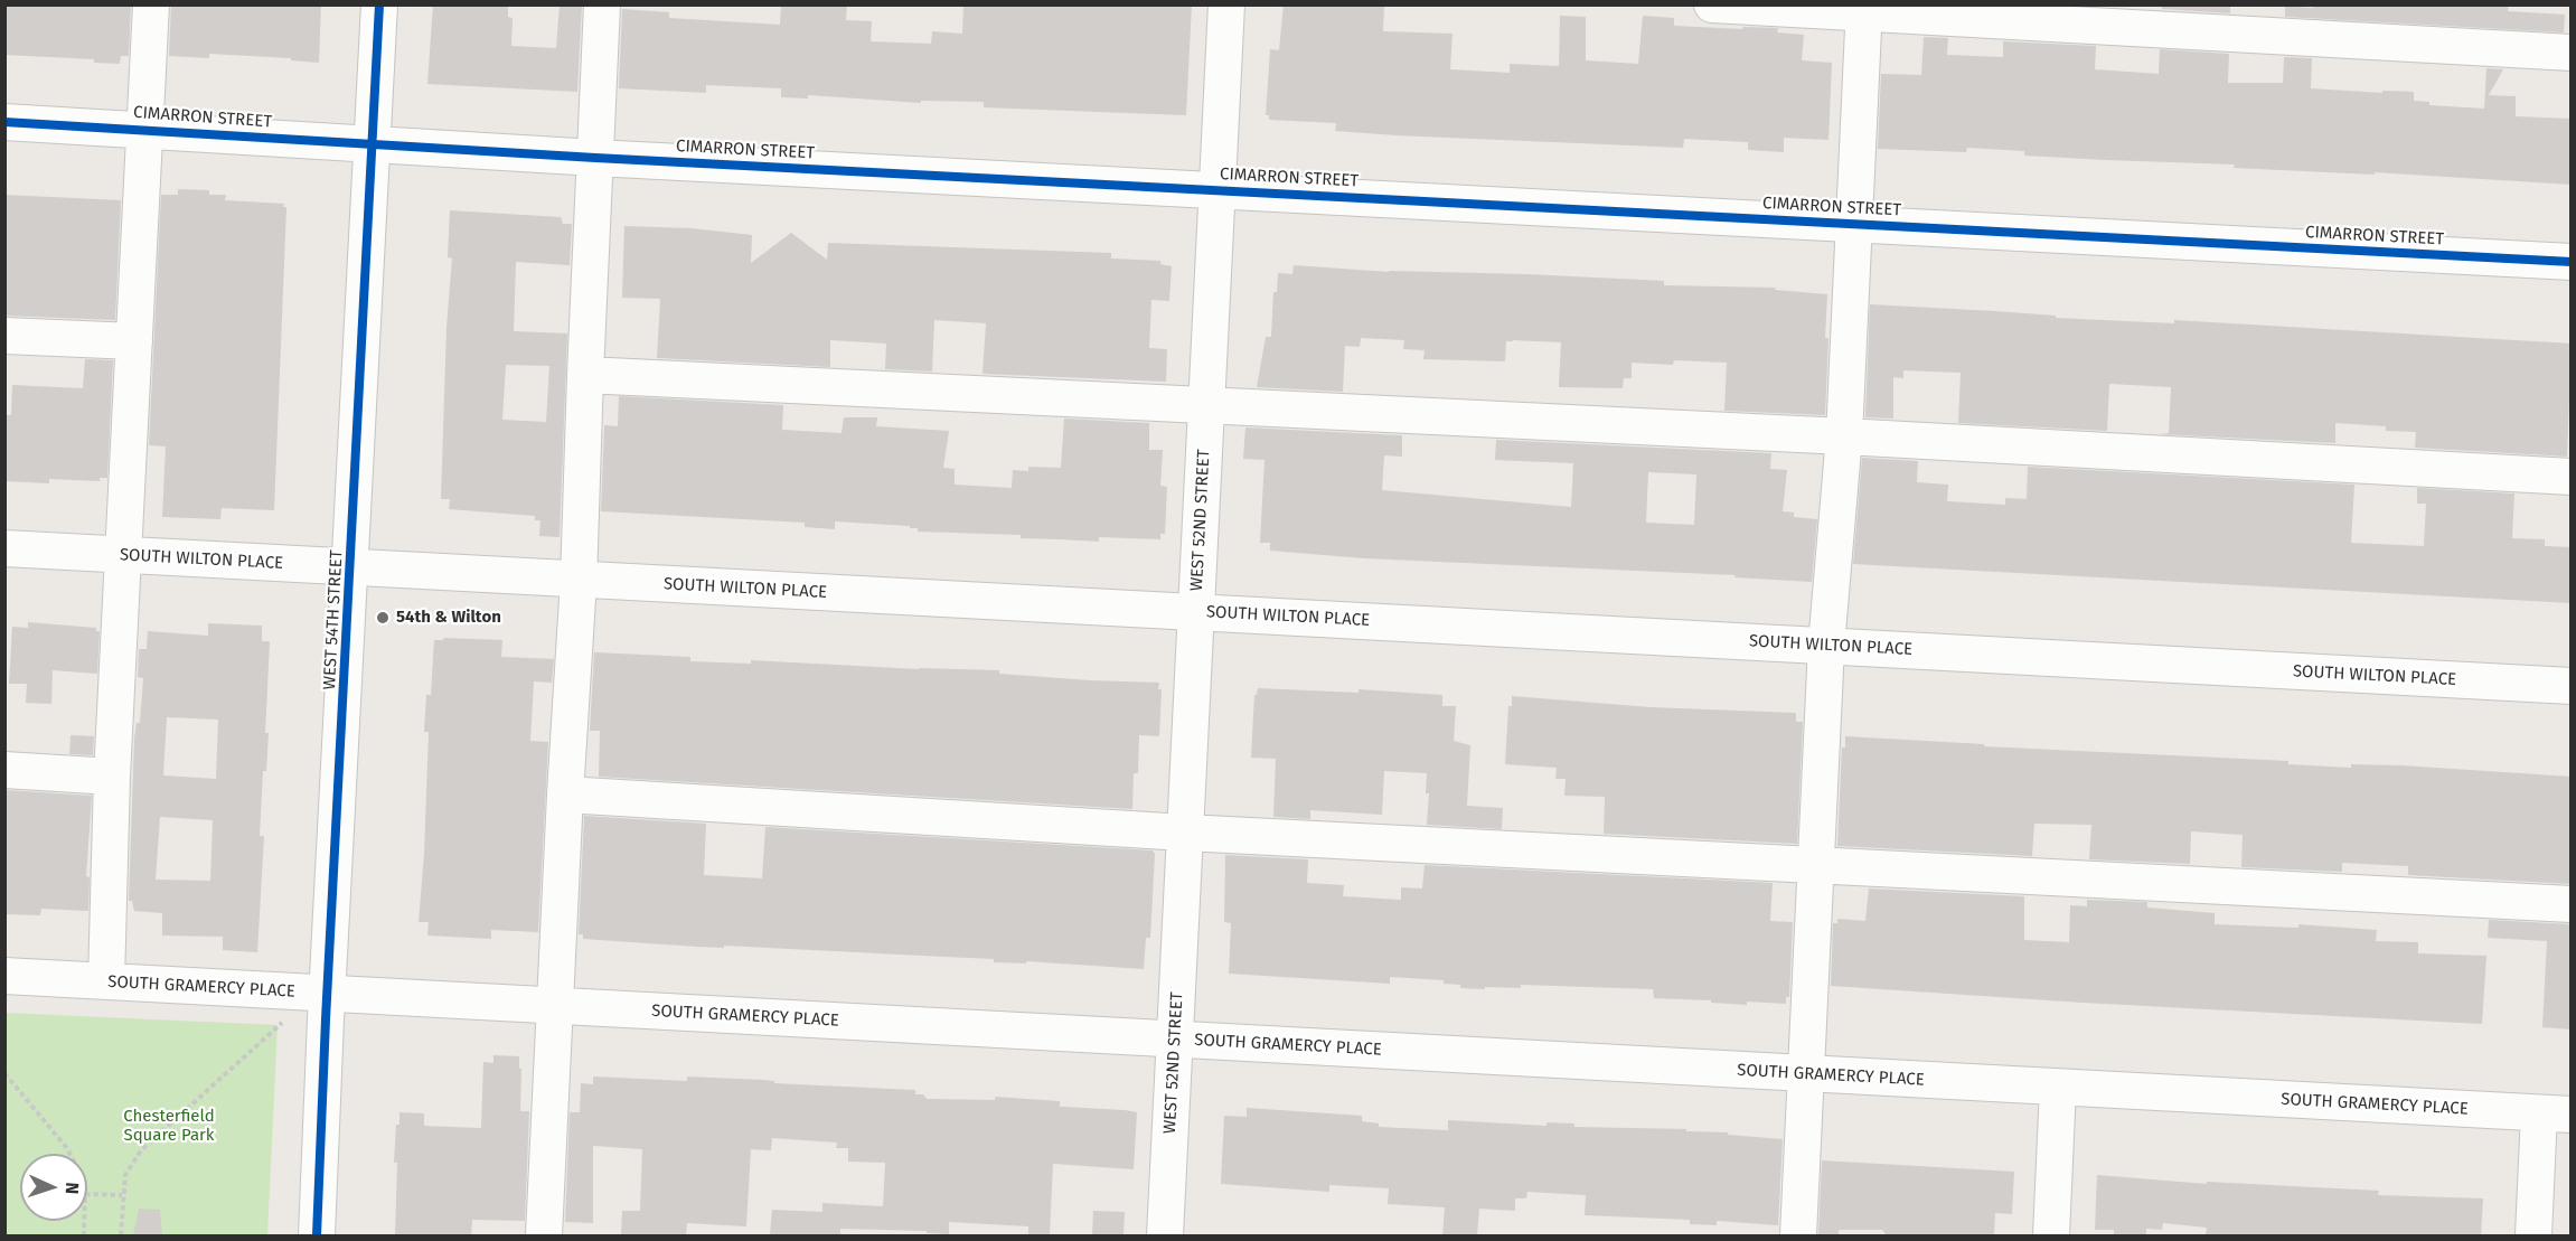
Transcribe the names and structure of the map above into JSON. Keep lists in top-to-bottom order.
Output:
{
  "streets": {
    "street": [
      "CIMARRON STREET",
      "WEST 52ND STREET",
      "SOUTH WILTON PLACE",
      "WEST 54TH STREET",
      "SOUTH GRAMERCY PLACE"
    ]
  },
  "crossings": [
    ["CIMARRON STREET", "WEST 52ND STREET"],
    ["CIMARRON STREET", "WEST 54TH STREET"],
    ["WEST 52ND STREET", "SOUTH WILTON PLACE"],
    ["WEST 52ND STREET", "SOUTH GRAMERCY PLACE"],
    ["SOUTH WILTON PLACE", "WEST 54TH STREET"],
    ["WEST 54TH STREET", "SOUTH GRAMERCY PLACE"]
  ],
  "parks": ["Chesterfield Square Park"],
  "places": ["54th & Wilton"],
  "north": "right"
}
